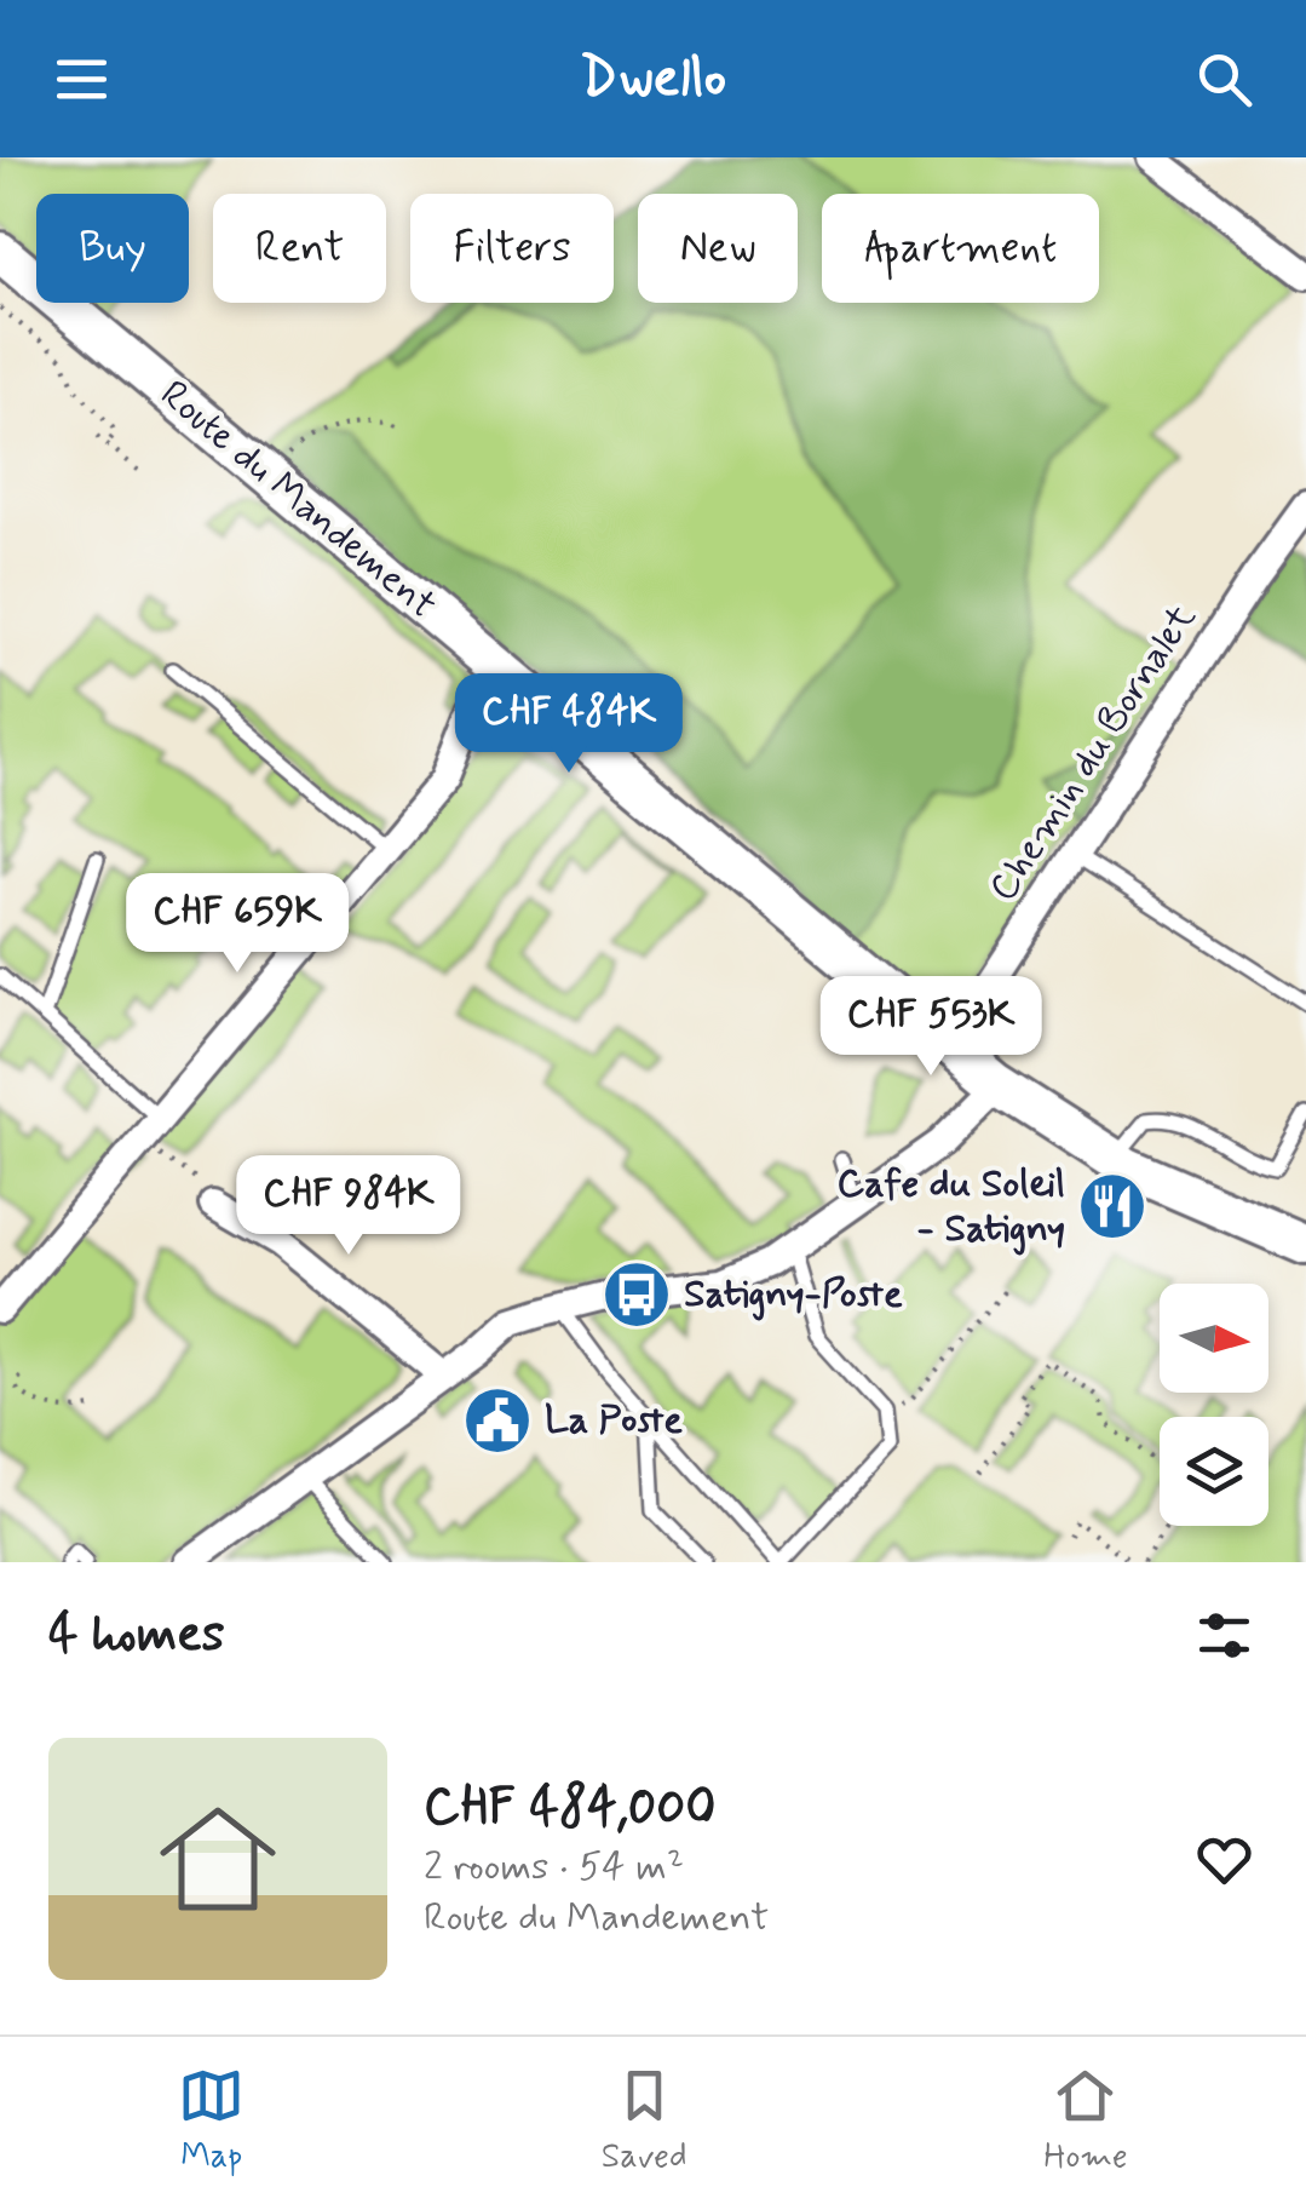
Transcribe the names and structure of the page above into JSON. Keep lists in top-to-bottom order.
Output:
{
  "streets": {
    "street": ["Route du Mandement", "Chemin du Bornalet"]
  },
  "crossings": [
    ["Route du Mandement", "Chemin du Bornalet"]
  ],
  "places": {
    "restaurant": ["Cafe du Soleil - Satigny"],
    "bus stop": ["Satigny-Poste"],
    "public building": ["La Poste"]
  },
  "north": "right",
  "page": {
    "header": "Dwello",
    "chip": [
      "Buy",
      "Rent",
      "Filters",
      "New",
      "Apartment"
    ],
    "price": [
      "CHF 484K",
      "CHF 659K",
      "CHF 553K",
      "CHF 984K"
    ],
    "heading": "4 homes",
    "list": [
      {
        "name": "CHF 484,000",
        "note": "2 rooms · 54 m² · Route du Mandement"
      }
    ],
    "tabs": ["Map", "Saved", "Home"]
  }
}
